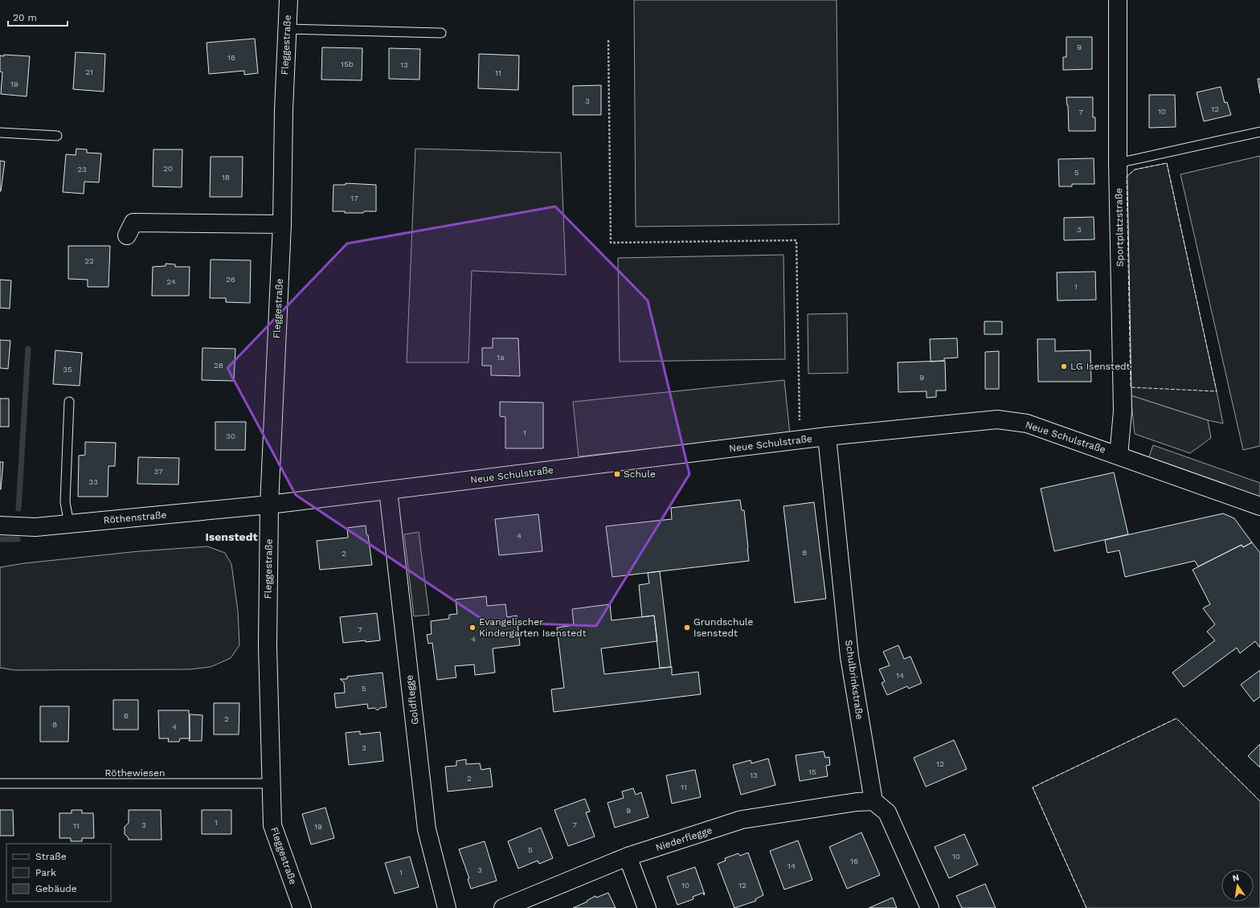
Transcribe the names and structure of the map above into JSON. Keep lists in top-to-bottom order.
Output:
{
  "streets": {
    "street": [
      "Fleggestraße",
      "Sportplatzstraße",
      "Neue Schulstraße",
      "Röthenstraße",
      "Schulbrinkstraße",
      "Goldflegge",
      "Niederflegge"
    ],
    "lane": ["Röthewiesen"]
  },
  "crossings": [
    ["Fleggestraße", "Neue Schulstraße"],
    ["Fleggestraße", "Röthenstraße"],
    ["Fleggestraße", "Röthewiesen"],
    ["Sportplatzstraße", "Neue Schulstraße"],
    ["Neue Schulstraße", "Röthenstraße"],
    ["Neue Schulstraße", "Schulbrinkstraße"],
    ["Neue Schulstraße", "Goldflegge"],
    ["Schulbrinkstraße", "Niederflegge"]
  ],
  "districts": ["Isenstedt"],
  "places": {
    "other": ["LG Isenstedt", "Evangelischer Kindergarten Isenstedt", "Grundschule Isenstedt"],
    "transit": ["Schule"]
  },
  "house_numbers": [
    "9",
    "16",
    "15b",
    "13",
    "21",
    "11",
    "19",
    "3",
    "12",
    "10",
    "7",
    "20",
    "23",
    "5",
    "18",
    "17",
    "3",
    "22",
    "26",
    "24",
    "1",
    "1a",
    "28",
    "35",
    "9",
    "1",
    "30",
    "37",
    "33",
    "4",
    "8",
    "2",
    "7",
    "4",
    "14",
    "5",
    "6",
    "2",
    "8",
    "4",
    "3",
    "12",
    "15",
    "13",
    "2",
    "11",
    "9",
    "1",
    "3",
    "7",
    "11",
    "19",
    "5",
    "10",
    "16",
    "14",
    "3",
    "1",
    "10",
    "12"
  ],
  "legend": ["Straße", "Park", "Gebäude"],
  "scale_bar": "20 m",
  "north": "top"
}
